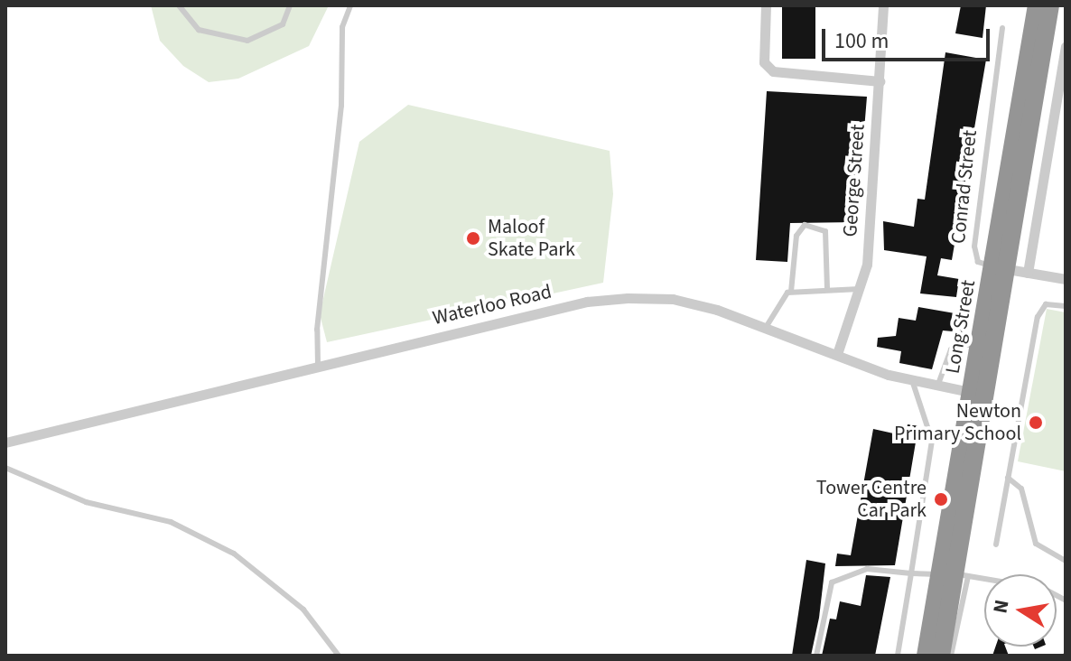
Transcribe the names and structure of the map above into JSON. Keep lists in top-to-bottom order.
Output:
{
  "streets": {
    "highway": ["Long Street"],
    "street": ["George Street", "Waterloo Road"],
    "lane": ["Conrad Street"]
  },
  "crossings": [
    ["George Street", "Waterloo Road"],
    ["Conrad Street", "Long Street"],
    ["Waterloo Road", "Long Street"]
  ],
  "places": ["Maloof Skate Park", "Newton Primary School", "Tower Centre Car Park"],
  "scale_bar": "100 m",
  "north": "left"
}
